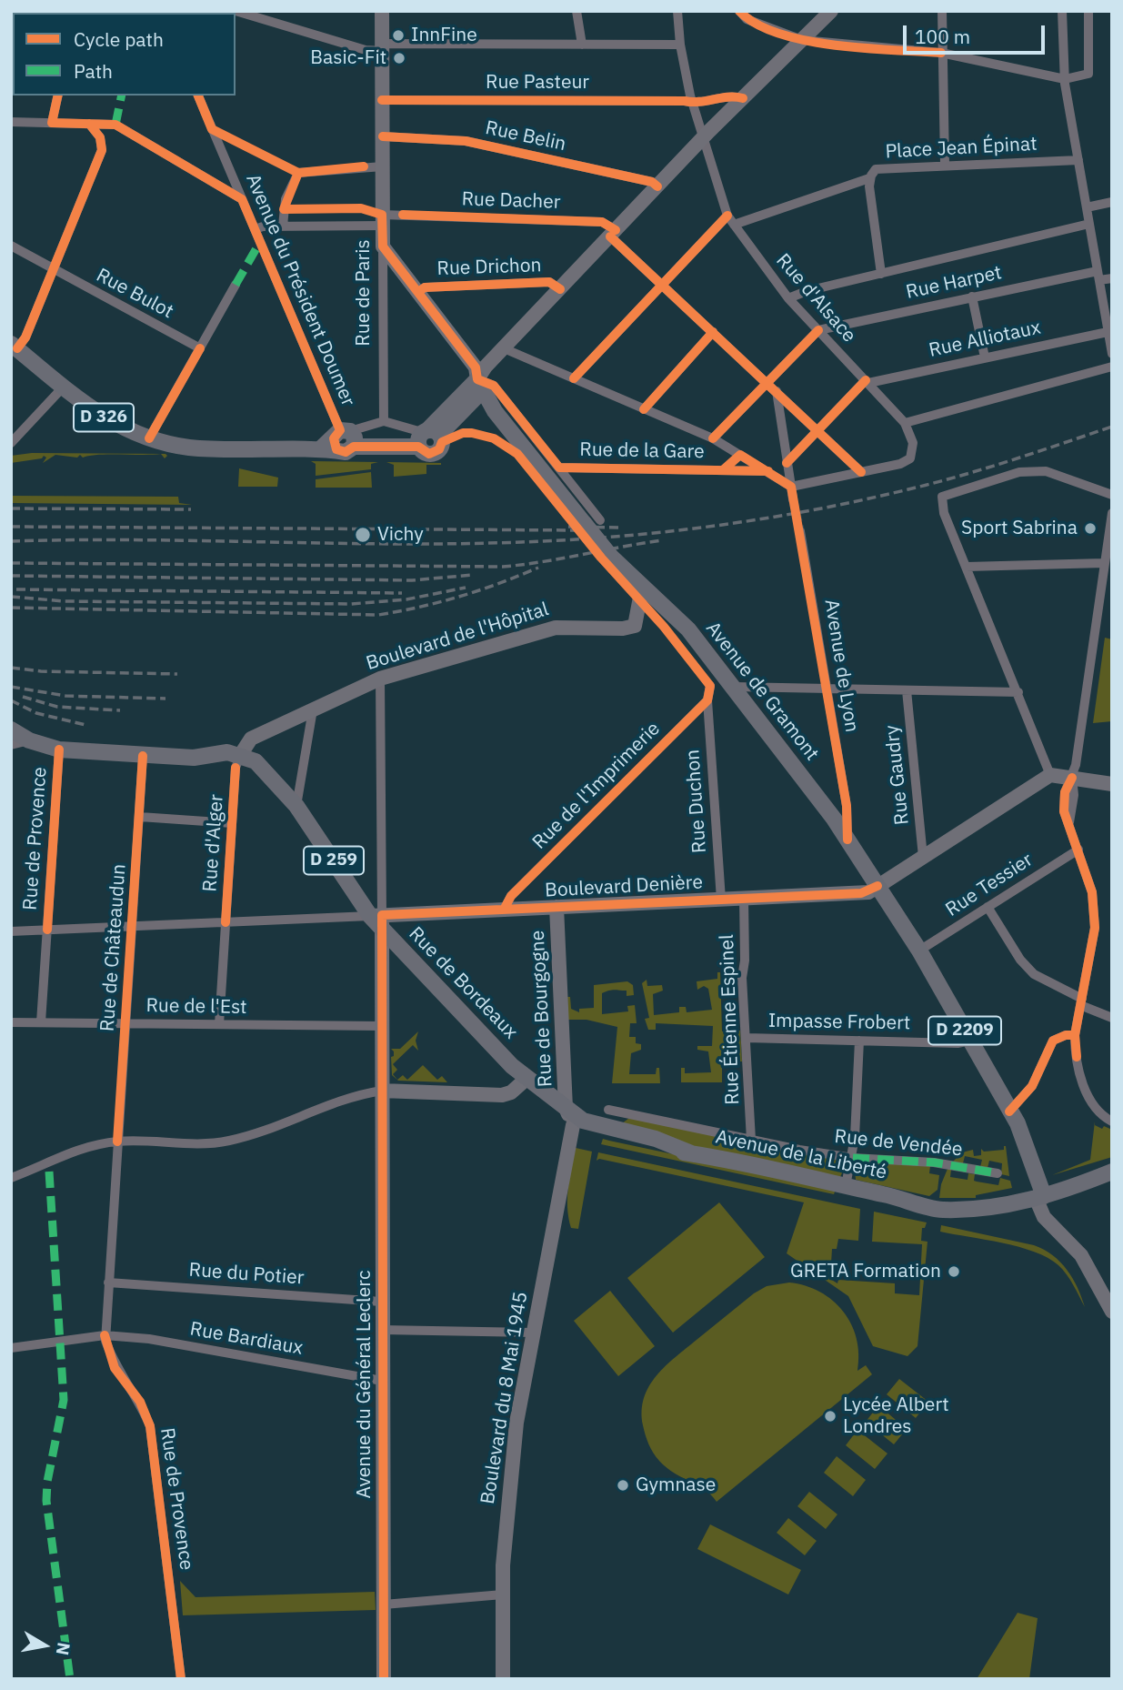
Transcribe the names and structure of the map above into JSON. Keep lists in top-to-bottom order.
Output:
{
  "streets": {
    "main road": [
      "D 326",
      "Avenue de Gramont",
      "D 259",
      "Rue de Bordeaux",
      "D 2209",
      "Avenue de la Liberté"
    ],
    "street": [
      "Rue Pasteur",
      "Rue Belin",
      "Place Jean Épinat",
      "Rue Dacher",
      "Rue Drichon",
      "Rue Harpet",
      "Avenue du Président Doumer",
      "Rue de Paris",
      "Rue Bulot",
      "Rue d'Alsace",
      "Rue Alliotaux",
      "Rue de la Gare",
      "Boulevard de l'Hôpital",
      "Avenue de Lyon",
      "Rue Gaudry",
      "Rue de l'Imprimerie",
      "Rue Duchon",
      "Rue de Provence",
      "Rue d'Alger",
      "Rue Tessier",
      "Boulevard Denière",
      "Rue de Châteaudun",
      "Rue de l'Est",
      "Rue de Bourgogne",
      "Rue Étienne Espinel",
      "Impasse Frobert",
      "Rue de Vendée",
      "Rue du Potier",
      "Rue Bardiaux",
      "Avenue du Général Leclerc",
      "Boulevard du 8 Mai 1945"
    ]
  },
  "crossings": [
    ["Rue Pasteur", "Rue de Paris"],
    ["Rue Pasteur", "Rue d'Alsace"],
    ["Rue Belin", "Rue de Paris"],
    ["Rue Dacher", "Avenue du Président Doumer"],
    ["Rue Dacher", "Rue de Paris"],
    ["Rue Drichon", "Avenue de Gramont"],
    ["Rue Harpet", "Rue d'Alsace"],
    ["Avenue du Président Doumer", "D 326"],
    ["Rue de Paris", "Avenue de Gramont"],
    ["Rue d'Alsace", "Rue Alliotaux"],
    ["Rue de la Gare", "Avenue de Gramont"],
    ["Boulevard de l'Hôpital", "Avenue de Gramont"],
    ["Boulevard de l'Hôpital", "Rue d'Alger"],
    ["Boulevard de l'Hôpital", "Rue de Bordeaux"],
    ["Avenue de Lyon", "Avenue de Gramont"],
    ["Avenue de Gramont", "Rue Tessier"],
    ["Avenue de Gramont", "Boulevard Denière"],
    ["Avenue de Gramont", "Impasse Frobert"],
    ["Avenue de Gramont", "D 2209"],
    ["Rue Gaudry", "Boulevard Denière"],
    ["Rue de l'Imprimerie", "Rue Duchon"],
    ["Rue de l'Imprimerie", "Boulevard Denière"],
    ["Rue Duchon", "Boulevard Denière"],
    ["Rue de Provence", "Boulevard Denière"],
    ["Rue de Provence", "Rue de Châteaudun"],
    ["Rue de Provence", "Rue de l'Est"],
    ["Rue de Provence", "Rue Bardiaux"],
    ["Rue d'Alger", "Boulevard Denière"],
    ["Rue d'Alger", "Rue de Bordeaux"],
    ["Rue d'Alger", "Rue de l'Est"],
    ["Boulevard Denière", "Rue de Châteaudun"],
    ["Boulevard Denière", "Rue de Bordeaux"],
    ["Boulevard Denière", "Rue de Bourgogne"],
    ["Boulevard Denière", "Rue Étienne Espinel"],
    ["Boulevard Denière", "Avenue du Général Leclerc"],
    ["Rue de Châteaudun", "Rue de l'Est"],
    ["Rue de Châteaudun", "Rue du Potier"],
    ["Rue de Châteaudun", "Rue Bardiaux"],
    ["Rue de Bordeaux", "Avenue de la Liberté"],
    ["Rue de Bordeaux", "Avenue du Général Leclerc"],
    ["Rue de l'Est", "Avenue du Général Leclerc"],
    ["Rue de Bourgogne", "Avenue de la Liberté"],
    ["Rue Étienne Espinel", "Impasse Frobert"],
    ["Rue Étienne Espinel", "Rue de Vendée"],
    ["D 2209", "Avenue de la Liberté"],
    ["Avenue de la Liberté", "Boulevard du 8 Mai 1945"],
    ["Rue du Potier", "Avenue du Général Leclerc"],
    ["Rue Bardiaux", "Avenue du Général Leclerc"]
  ],
  "places": [
    "InnFine",
    "Basic-Fit",
    "Sport Sabrina",
    "Vichy",
    "GRETA Formation",
    "Lycée Albert Londres",
    "Gymnase"
  ],
  "legend": ["Cycle path", "Path"],
  "scale_bar": "100 m",
  "north": "right"
}
